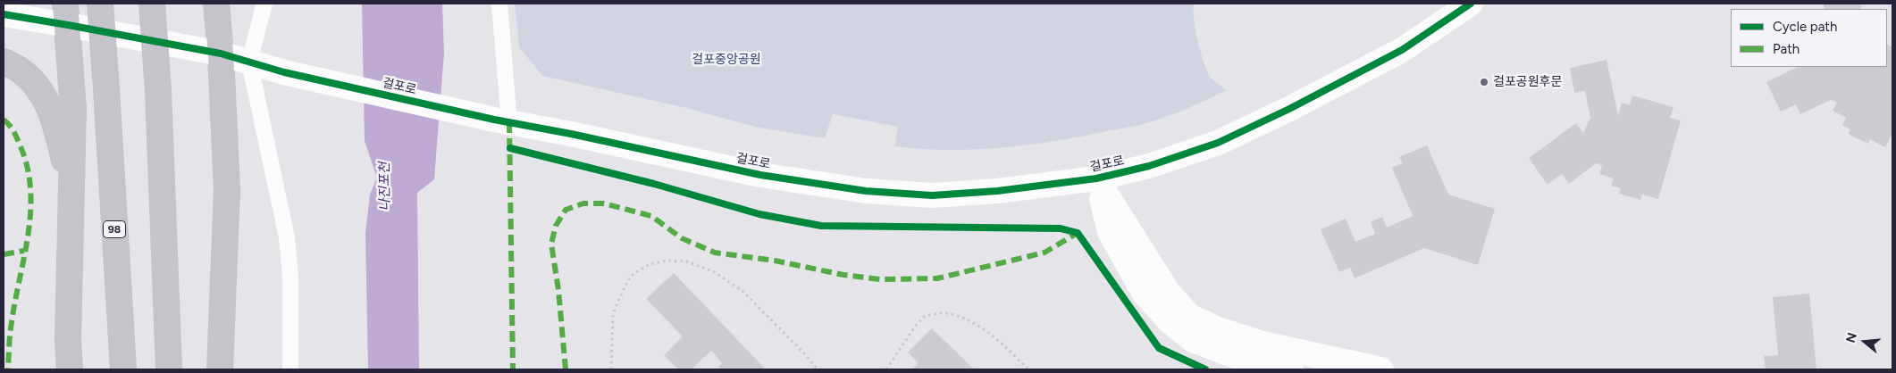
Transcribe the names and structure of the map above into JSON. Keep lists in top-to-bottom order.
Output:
{
  "streets": {
    "highway": ["98"],
    "street": ["걸포로"]
  },
  "water": ["나진포천"],
  "parks": ["걸포중앙공원"],
  "places": ["걸포공원후문"],
  "legend": ["Cycle path", "Path"],
  "north": "left"
}
